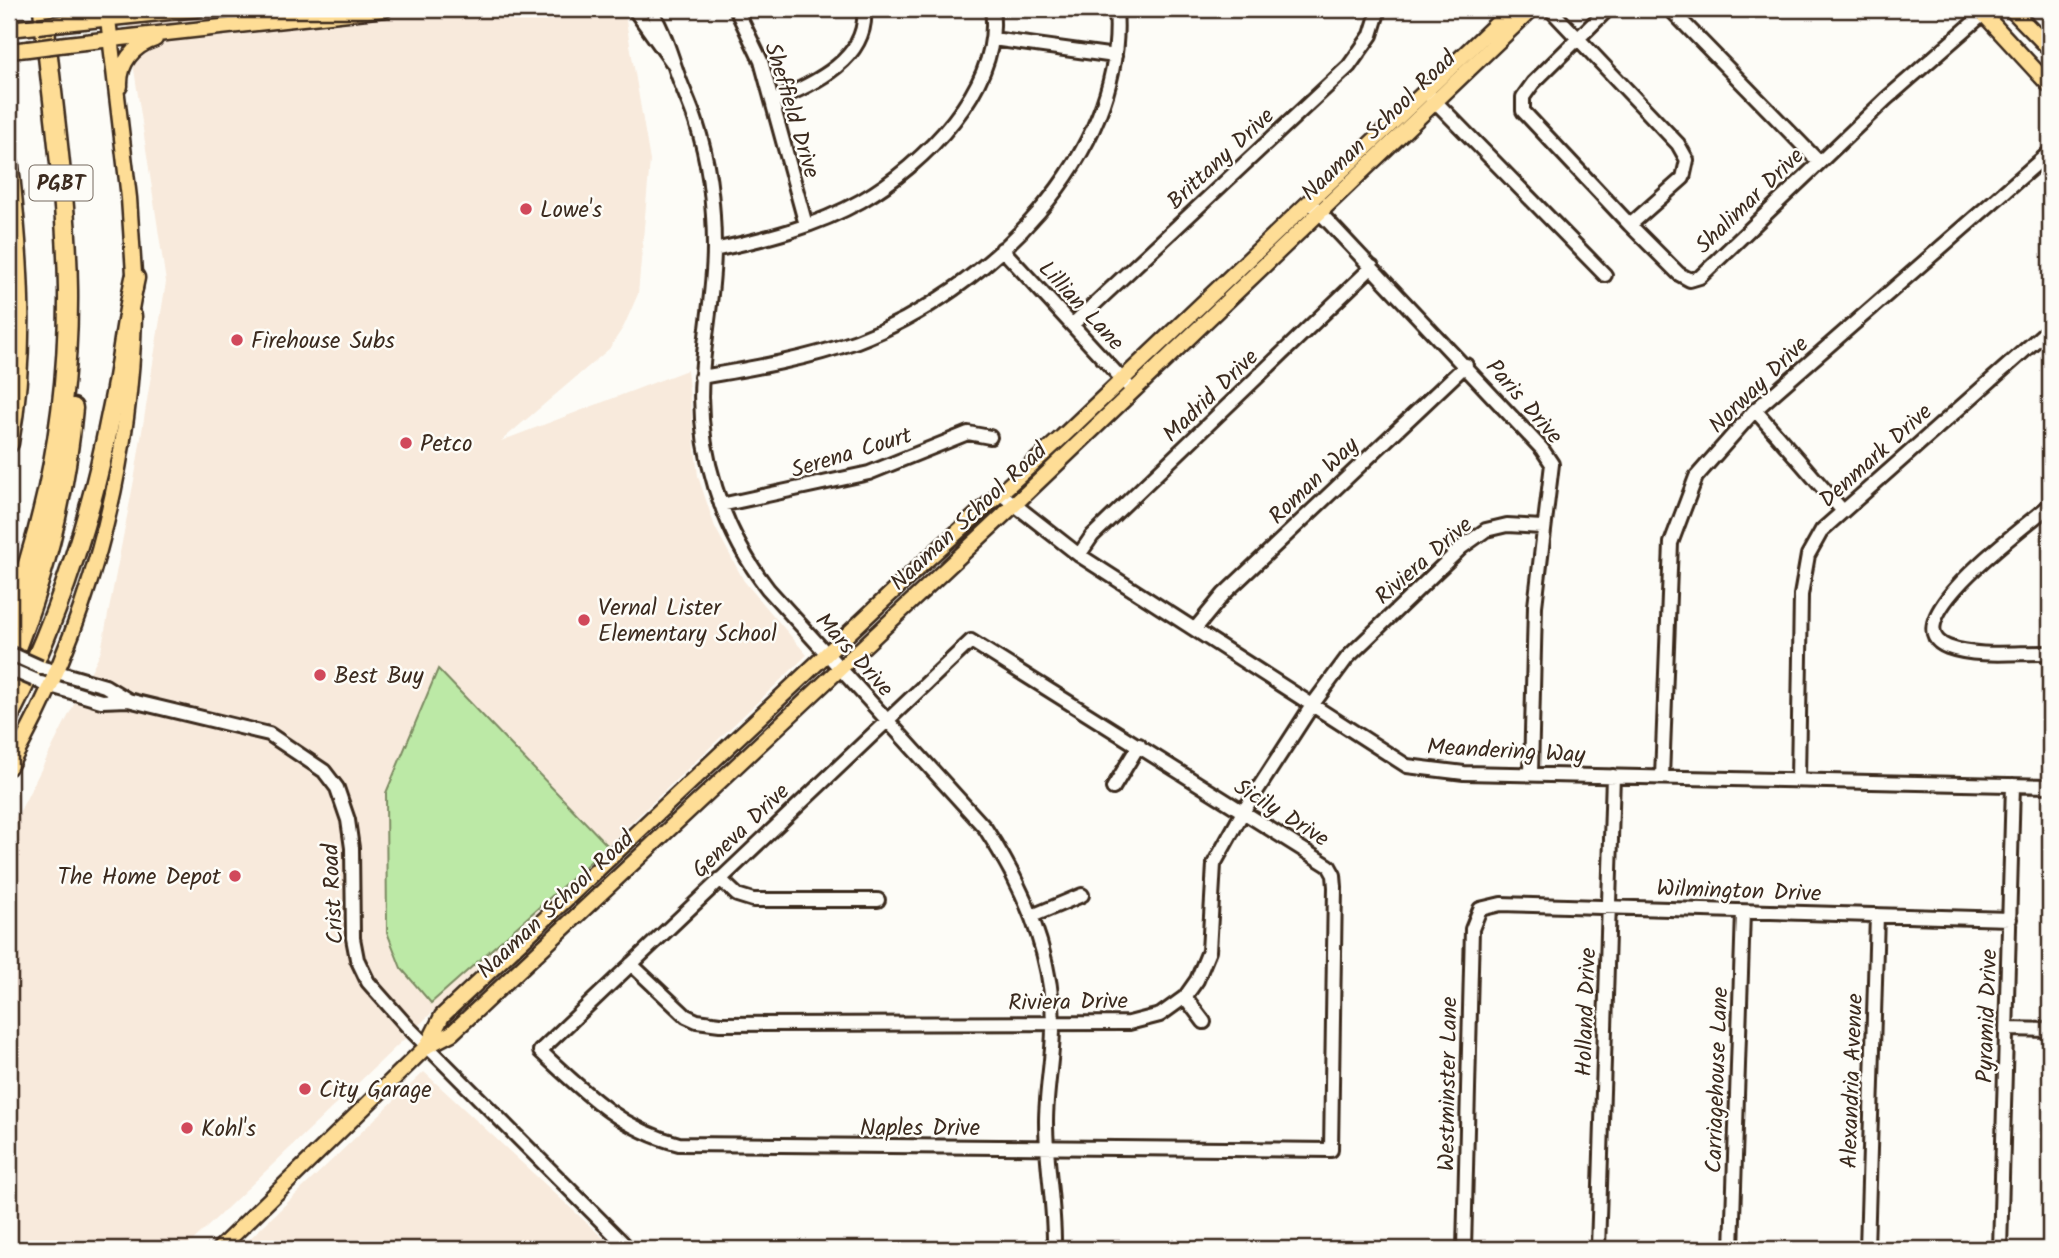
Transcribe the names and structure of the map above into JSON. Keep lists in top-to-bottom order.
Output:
{
  "streets": {
    "highway": ["PGBT"],
    "main road": ["Naaman School Road"],
    "street": [
      "Sheffield Drive",
      "Brittany Drive",
      "Shalimar Drive",
      "Lillian Lane",
      "Norway Drive",
      "Madrid Drive",
      "Paris Drive",
      "Serena Court",
      "Denmark Drive",
      "Roman Way",
      "Riviera Drive",
      "Mars Drive",
      "Meandering Way",
      "Sicily Drive",
      "Geneva Drive",
      "Wilmington Drive",
      "Crist Road",
      "Holland Drive",
      "Pyramid Drive",
      "Carriagehouse Lane",
      "Alexandria Avenue",
      "Westminster Lane",
      "Naples Drive"
    ]
  },
  "crossings": [
    ["Naaman School Road", "Lillian Lane"],
    ["Naaman School Road", "Paris Drive"],
    ["Naaman School Road", "Mars Drive"],
    ["Naaman School Road", "Meandering Way"],
    ["Naaman School Road", "Crist Road"],
    ["Brittany Drive", "Lillian Lane"],
    ["Norway Drive", "Meandering Way"],
    ["Madrid Drive", "Paris Drive"],
    ["Madrid Drive", "Meandering Way"],
    ["Paris Drive", "Roman Way"],
    ["Paris Drive", "Riviera Drive"],
    ["Paris Drive", "Meandering Way"],
    ["Serena Court", "Mars Drive"],
    ["Denmark Drive", "Meandering Way"],
    ["Roman Way", "Meandering Way"],
    ["Riviera Drive", "Mars Drive"],
    ["Riviera Drive", "Meandering Way"],
    ["Riviera Drive", "Sicily Drive"],
    ["Riviera Drive", "Geneva Drive"],
    ["Mars Drive", "Geneva Drive"],
    ["Mars Drive", "Naples Drive"],
    ["Meandering Way", "Holland Drive"],
    ["Meandering Way", "Pyramid Drive"],
    ["Sicily Drive", "Geneva Drive"],
    ["Sicily Drive", "Naples Drive"],
    ["Geneva Drive", "Naples Drive"],
    ["Wilmington Drive", "Holland Drive"],
    ["Wilmington Drive", "Pyramid Drive"],
    ["Wilmington Drive", "Carriagehouse Lane"],
    ["Wilmington Drive", "Alexandria Avenue"],
    ["Wilmington Drive", "Westminster Lane"]
  ],
  "places": [
    "Lowe's",
    "Firehouse Subs",
    "Petco",
    "Vernal Lister Elementary School",
    "Best Buy",
    "The Home Depot",
    "City Garage",
    "Kohl's"
  ]
}
